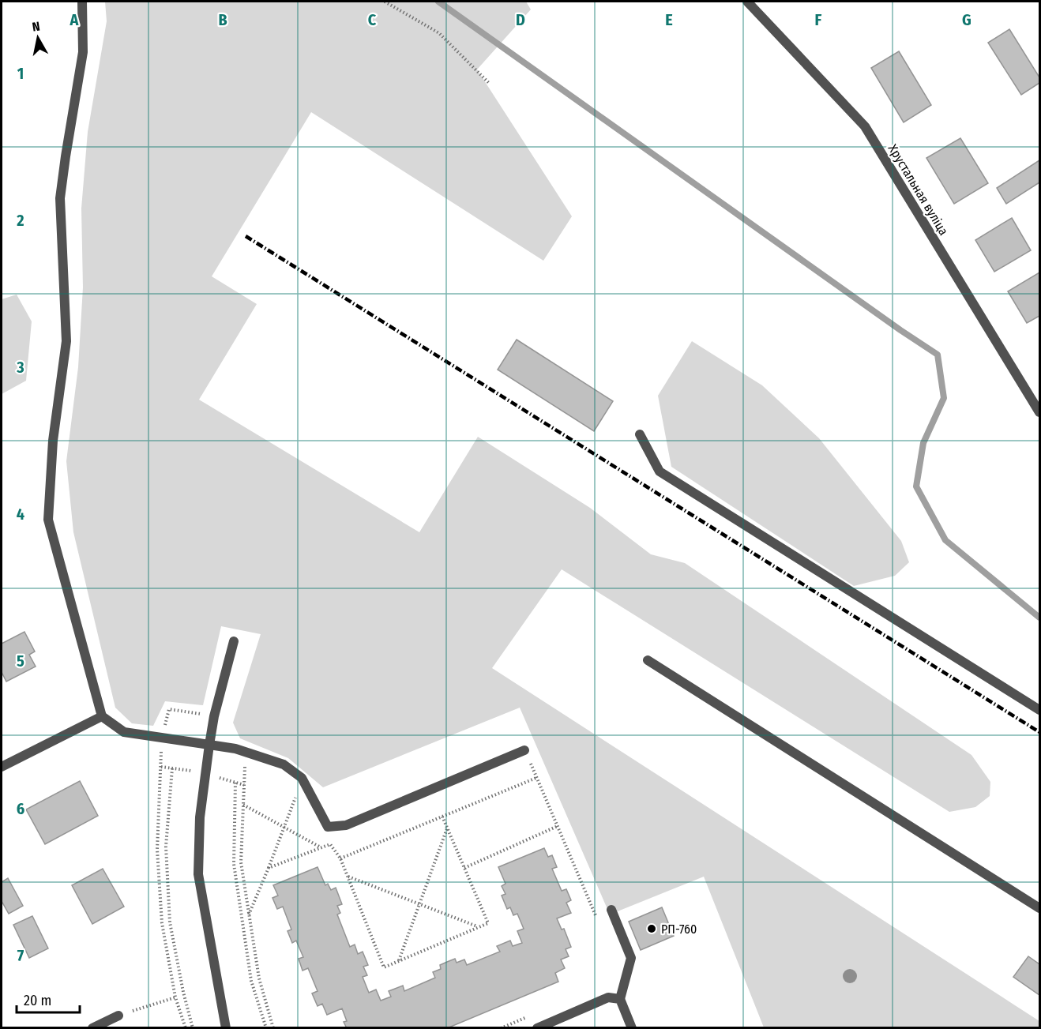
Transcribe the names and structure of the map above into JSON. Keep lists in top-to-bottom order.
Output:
{
  "streets": {
    "street": ["Хрустальная вуліца"]
  },
  "places": ["РП-760"],
  "scale_bar": "20 m",
  "north": "top",
  "grid": {
    "columns": [
      "A",
      "B",
      "C",
      "D",
      "E",
      "F",
      "G"
    ],
    "rows": [
      "1",
      "2",
      "3",
      "4",
      "5",
      "6",
      "7"
    ]
  }
}
